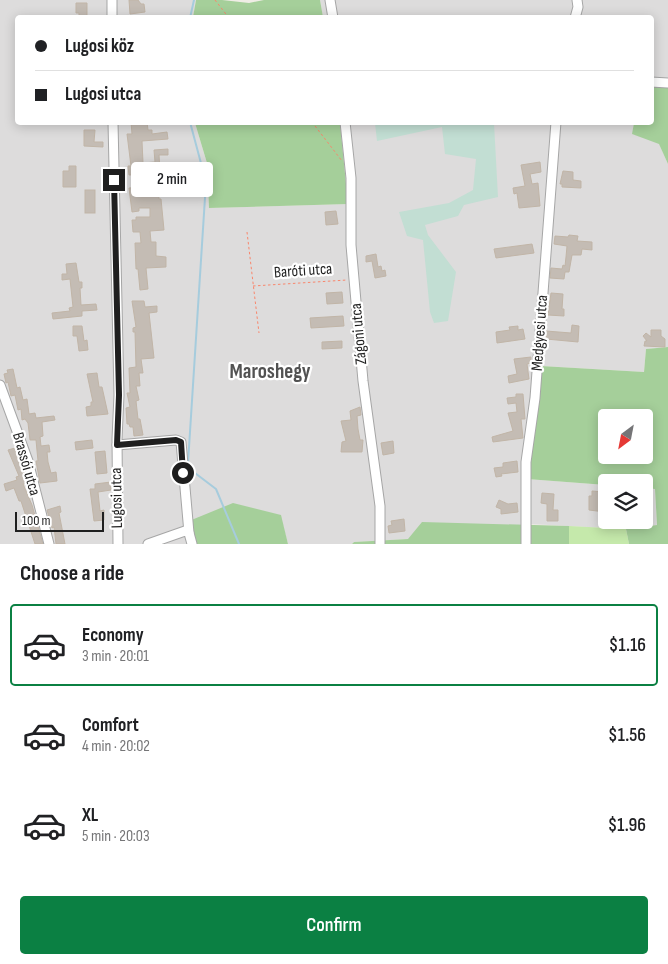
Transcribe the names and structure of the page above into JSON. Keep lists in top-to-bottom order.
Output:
{
  "streets": {
    "street": [
      "Medgyesi utca",
      "Zágoni utca",
      "Brassói utca",
      "Lugosi utca"
    ],
    "path": ["Baróti utca"]
  },
  "crossings": [
    ["Baróti utca", "Zágoni utca"]
  ],
  "districts": ["Maroshegy"],
  "scale_bar": "100 m",
  "north": "bottom left",
  "page": {
    "banner": ["Lugosi köz", "Lugosi utca"],
    "bubble": "2 min",
    "scale": "100 m",
    "heading": "Choose a ride",
    "list": [
      {
        "name": "Economy",
        "note": "3 min · 20:01",
        "value": "$1.16"
      },
      {
        "name": "Comfort",
        "note": "4 min · 20:02",
        "value": "$1.56"
      },
      {
        "name": "XL",
        "note": "5 min · 20:03",
        "value": "$1.96"
      }
    ],
    "buttons": "Confirm"
  }
}
